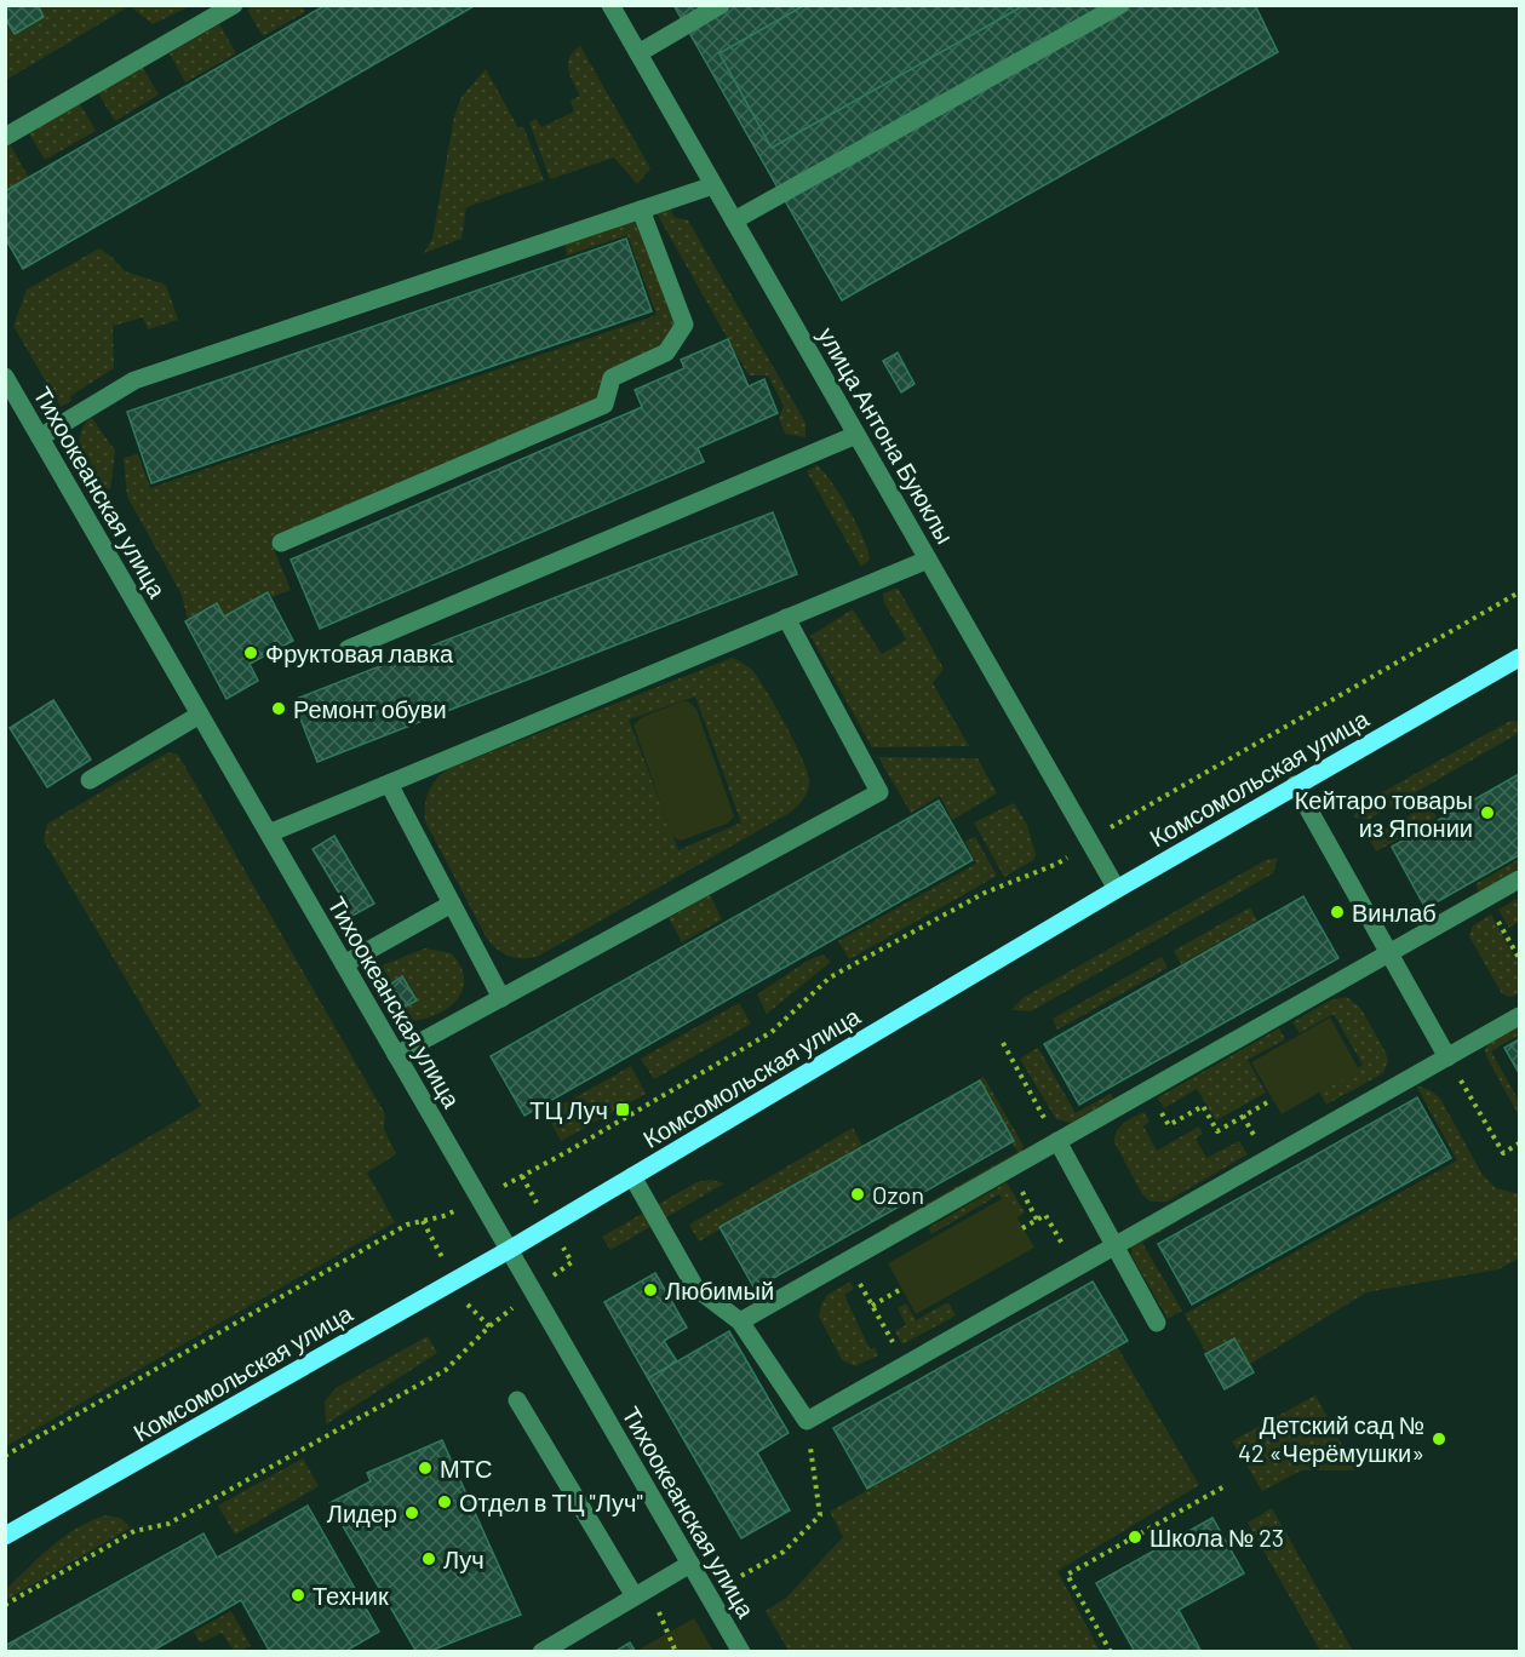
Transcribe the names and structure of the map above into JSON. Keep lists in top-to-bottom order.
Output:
{
  "streets": {
    "main road": ["Комсомольская улица"],
    "street": ["улица Антона Буюклы", "Тихоокеанская улица"]
  },
  "crossings": [
    ["улица Антона Буюклы", "Комсомольская улица"],
    ["Тихоокеанская улица", "Комсомольская улица"]
  ],
  "places": {
    "other": [
      "Фруктовая лавка",
      "Ремонт обуви",
      "Кейтаро товары из Японии",
      "Винлаб",
      "Ozon",
      "Любимый",
      "Детский сад № 42 «Черёмушки»",
      "МТС",
      "Отдел в ТЦ \"Луч\"",
      "Лидер",
      "Школа № 23",
      "Луч",
      "Техник"
    ],
    "transit": ["ТЦ Луч"]
  }
}
